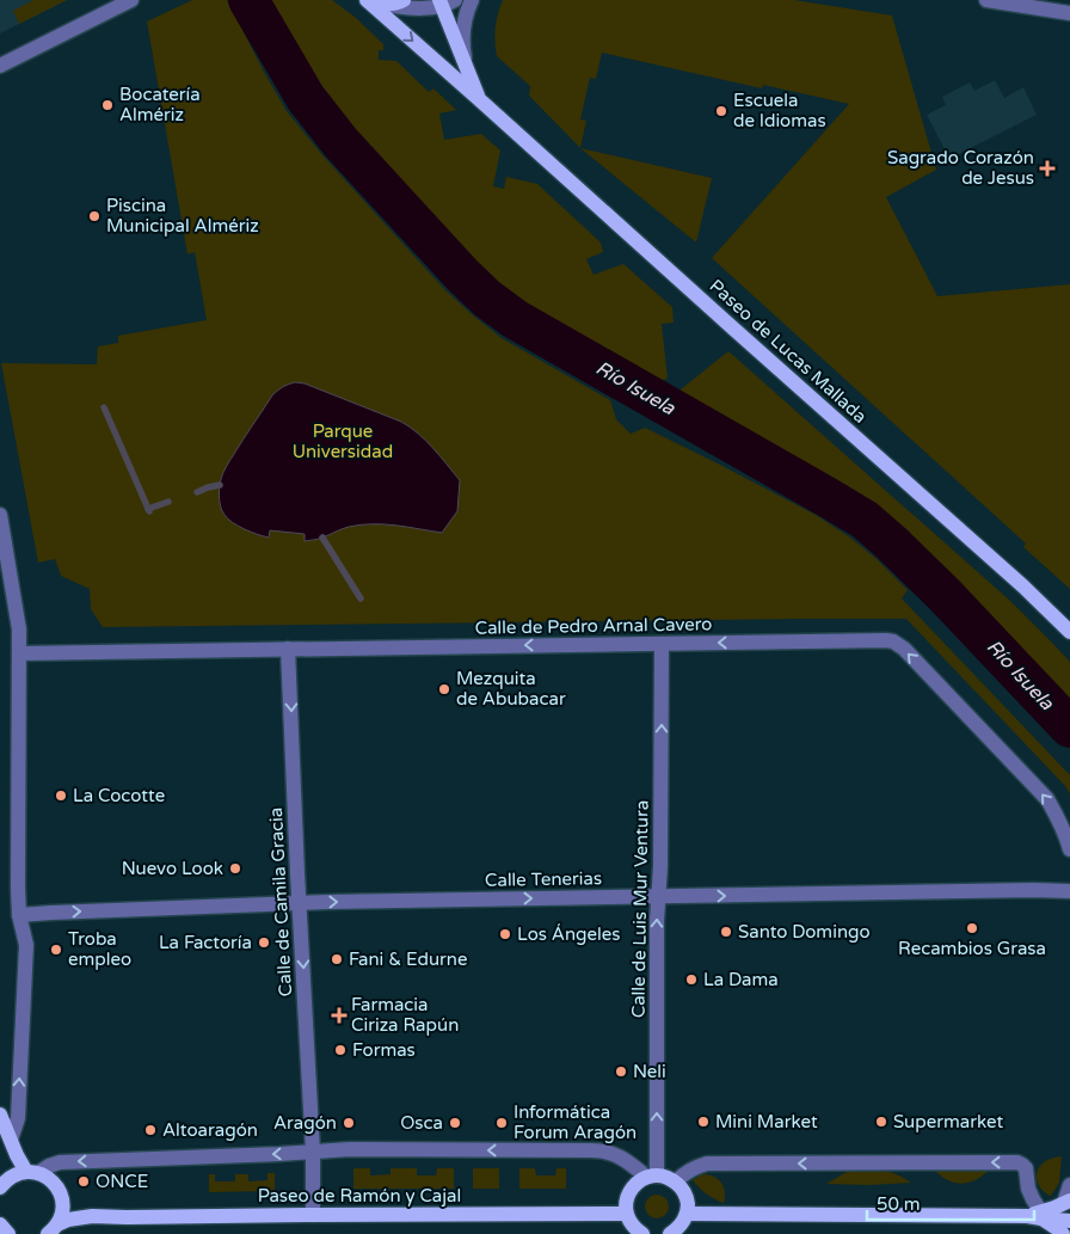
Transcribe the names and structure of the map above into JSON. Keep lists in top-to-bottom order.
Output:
{
  "streets": {
    "main road": ["Paseo de Lucas Mallada", "Paseo de Ramón y Cajal"],
    "street": [
      "Calle de Pedro Arnal Cavero",
      "Calle Tenerias",
      "Calle de Camila Gracia",
      "Calle de Luis Mur Ventura"
    ]
  },
  "crossings": [
    ["Calle de Pedro Arnal Cavero", "Calle de Camila Gracia"],
    ["Calle de Pedro Arnal Cavero", "Calle de Luis Mur Ventura"],
    ["Calle Tenerias", "Calle de Camila Gracia"],
    ["Calle Tenerias", "Calle de Luis Mur Ventura"],
    ["Calle de Camila Gracia", "Paseo de Ramón y Cajal"]
  ],
  "one_way": [
    "Calle de Pedro Arnal Cavero",
    "Calle Tenerias",
    "Calle de Camila Gracia",
    "Calle de Luis Mur Ventura"
  ],
  "water": ["Río Isuela"],
  "parks": ["Parque Universidad"],
  "places": {
    "other": [
      "Bocatería Almériz",
      "Escuela de Idiomas",
      "Piscina Municipal Almériz",
      "Mezquita de Abubacar",
      "La Cocotte",
      "Nuevo Look",
      "Recambios Grasa",
      "Santo Domingo",
      "Los Ángeles",
      "La Factoría",
      "Troba empleo",
      "Fani & Edurne",
      "La Dama",
      "Formas",
      "Neli",
      "Mini Market",
      "Supermarket",
      "Aragón",
      "Osca",
      "Informática Forum Aragón",
      "Altoaragón",
      "ONCE"
    ],
    "health": ["Sagrado Corazón de Jesus", "Farmacia Ciriza Rapún"]
  },
  "scale_bar": "50 m"
}
